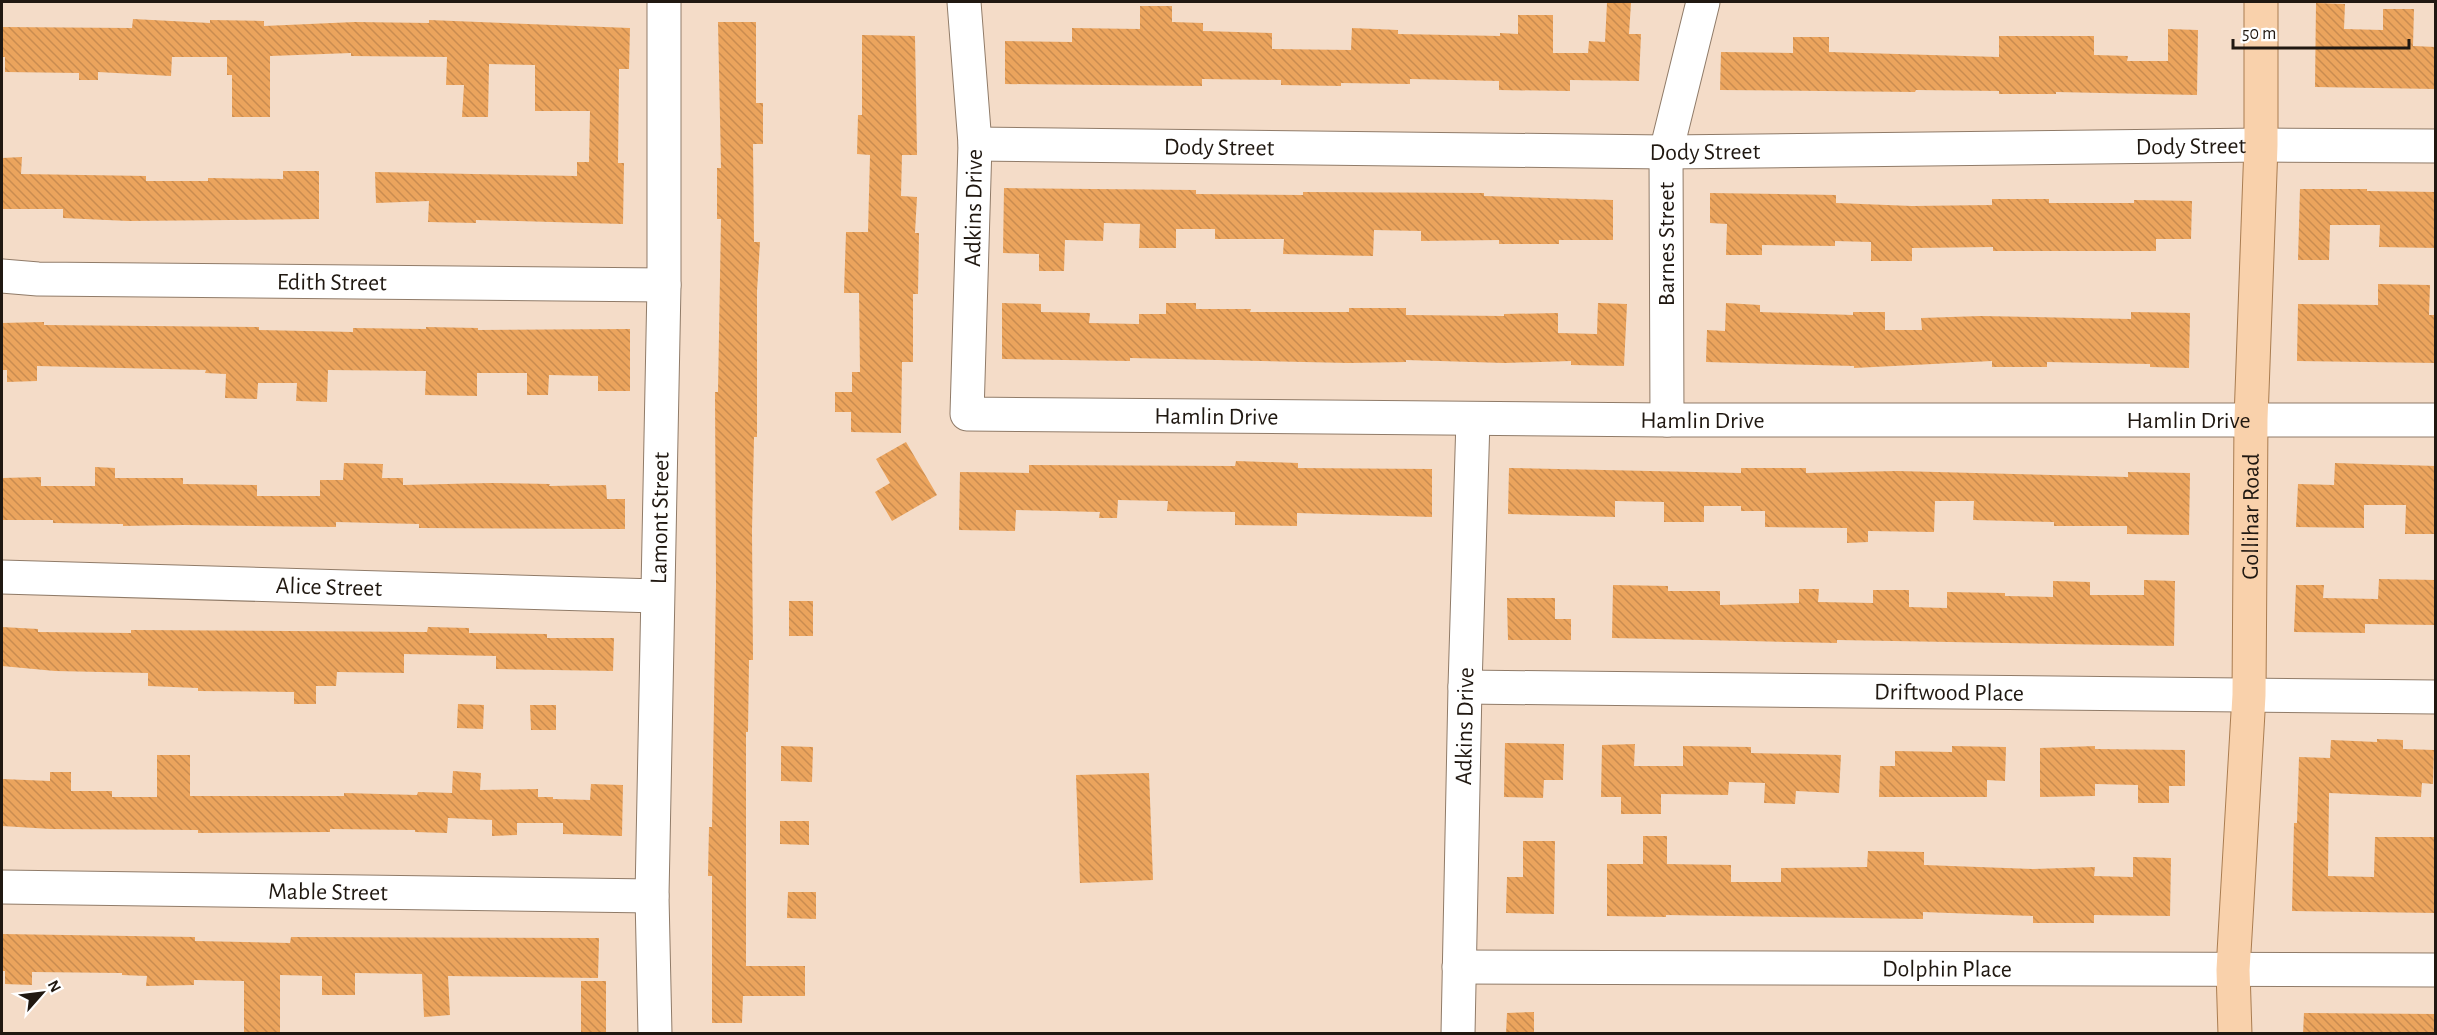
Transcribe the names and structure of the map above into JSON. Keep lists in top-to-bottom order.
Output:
{
  "streets": {
    "main road": ["Gollihar Road"],
    "street": [
      "Dody Street",
      "Adkins Drive",
      "Barnes Street",
      "Edith Street",
      "Hamlin Drive",
      "Lamont Street",
      "Alice Street",
      "Driftwood Place",
      "Mable Street",
      "Dolphin Place"
    ]
  },
  "crossings": [
    ["Dody Street", "Adkins Drive"],
    ["Dody Street", "Barnes Street"],
    ["Dody Street", "Gollihar Road"],
    ["Adkins Drive", "Hamlin Drive"],
    ["Adkins Drive", "Driftwood Place"],
    ["Adkins Drive", "Dolphin Place"],
    ["Barnes Street", "Hamlin Drive"],
    ["Edith Street", "Lamont Street"],
    ["Hamlin Drive", "Gollihar Road"],
    ["Lamont Street", "Alice Street"],
    ["Lamont Street", "Mable Street"],
    ["Gollihar Road", "Driftwood Place"],
    ["Gollihar Road", "Dolphin Place"]
  ],
  "scale_bar": "50 m",
  "north": "top right"
}
